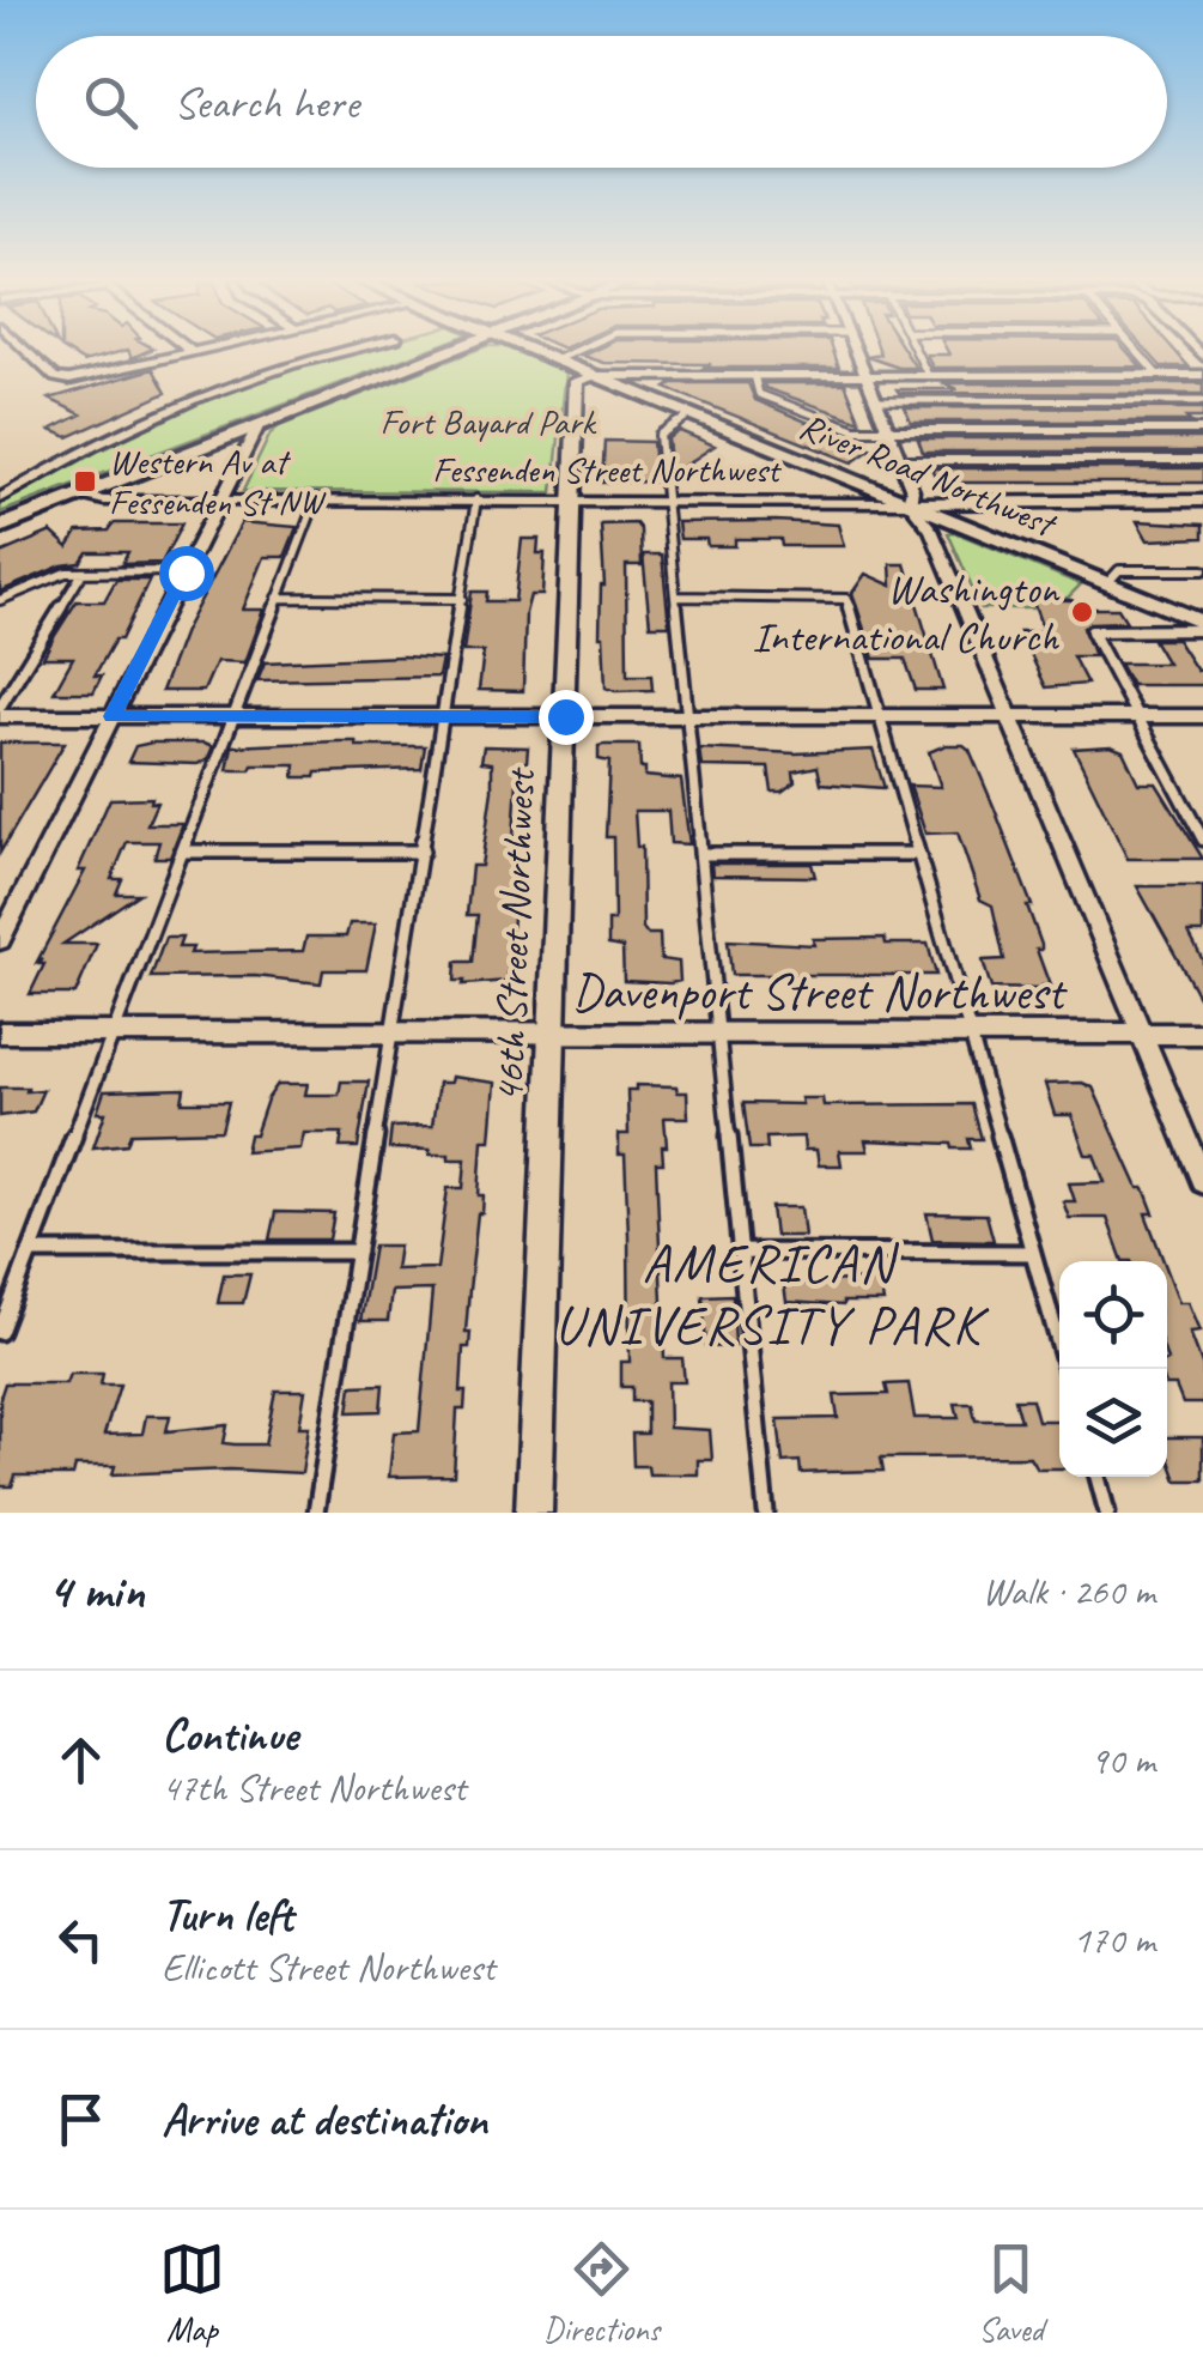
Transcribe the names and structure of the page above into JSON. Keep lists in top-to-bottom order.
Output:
{
  "streets": {
    "main road": ["River Road Northwest"],
    "street": ["Fessenden Street Northwest", "46th Street Northwest", "Davenport Street Northwest"]
  },
  "crossings": [
    ["Fessenden Street Northwest", "River Road Northwest"],
    ["Fessenden Street Northwest", "46th Street Northwest"],
    ["River Road Northwest", "46th Street Northwest"],
    ["46th Street Northwest", "Davenport Street Northwest"]
  ],
  "districts": ["AMERICAN UNIVERSITY PARK"],
  "parks": ["Fort Bayard Park"],
  "places": {
    "transit": ["Western Av at Fessenden St NW"],
    "other": ["Washington International Church"]
  },
  "page": {
    "search": "Search here",
    "heading": ["4 min", "Walk · 260 m"],
    "list": [
      ["Continue", "47th Street Northwest", "90 m"],
      ["Turn left", "Ellicott Street Northwest", "170 m"],
      "Arrive at destination"
    ],
    "nav": ["Map", "Directions", "Saved"]
  }
}
